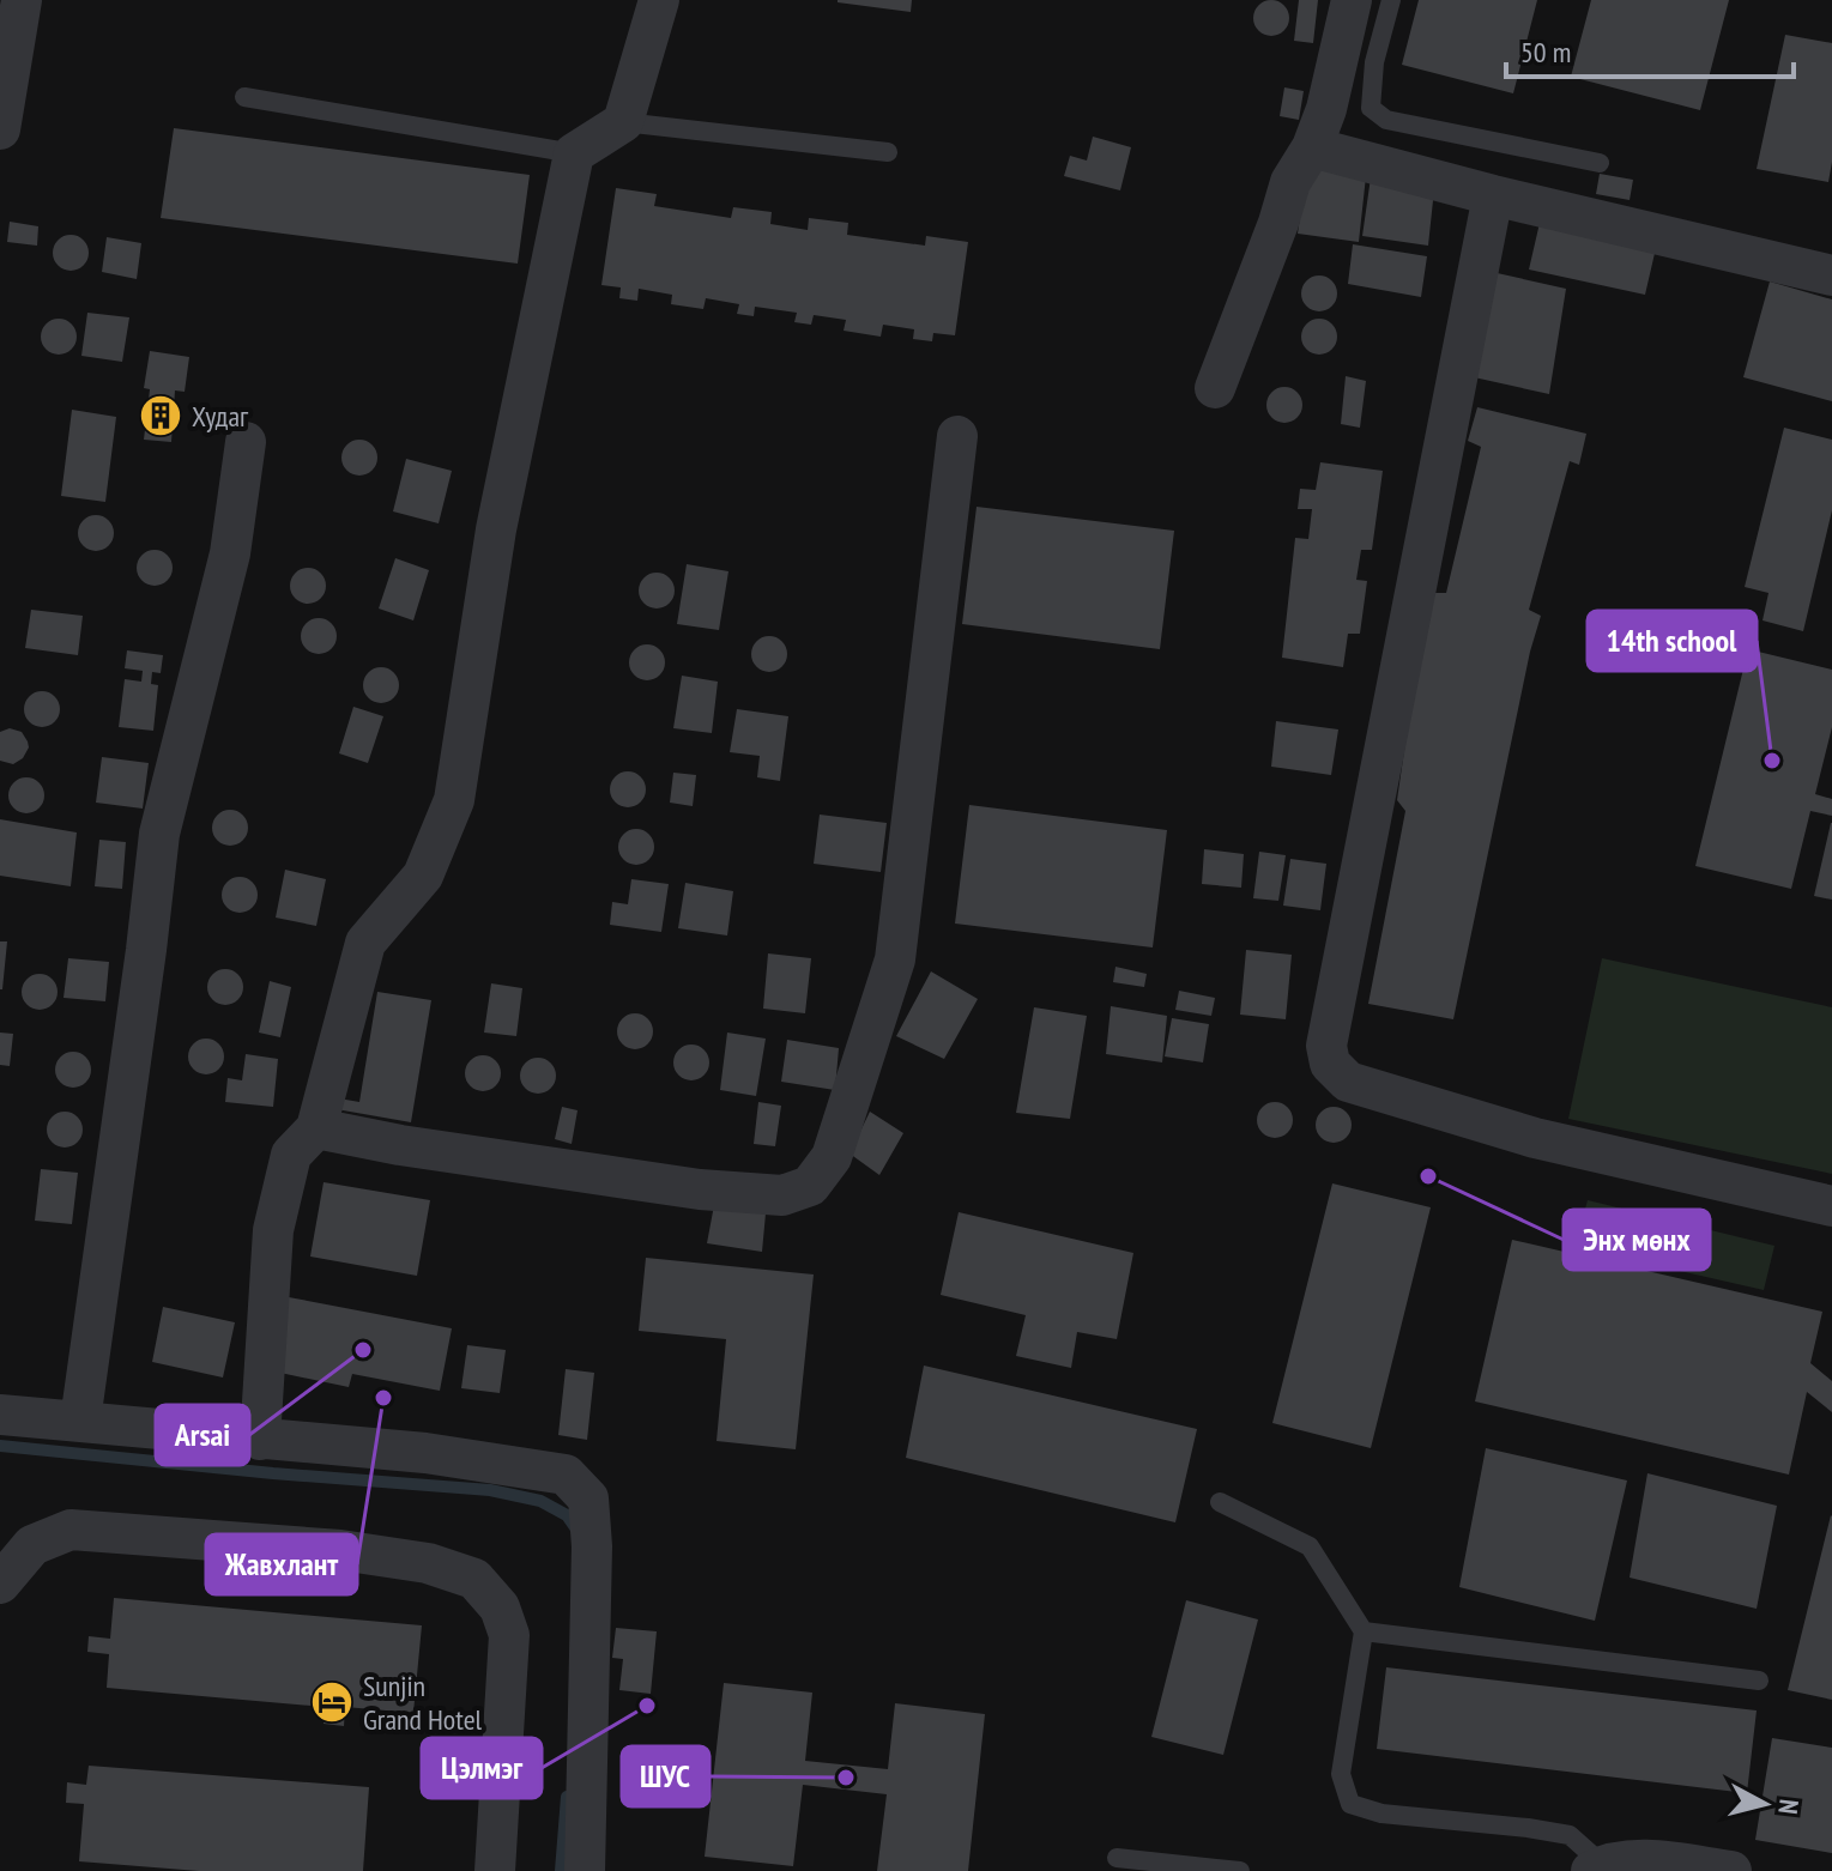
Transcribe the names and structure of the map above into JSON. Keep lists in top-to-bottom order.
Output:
{
  "places": {
    "building": ["Худаг"],
    "other": [
      "14th school",
      "Энх мөнх",
      "Arsai",
      "Жавхлант",
      "Цэлмэг",
      "ШУС"
    ],
    "hotel": ["Sunjin Grand Hotel"]
  },
  "scale_bar": "50 m",
  "north": "right"
}
